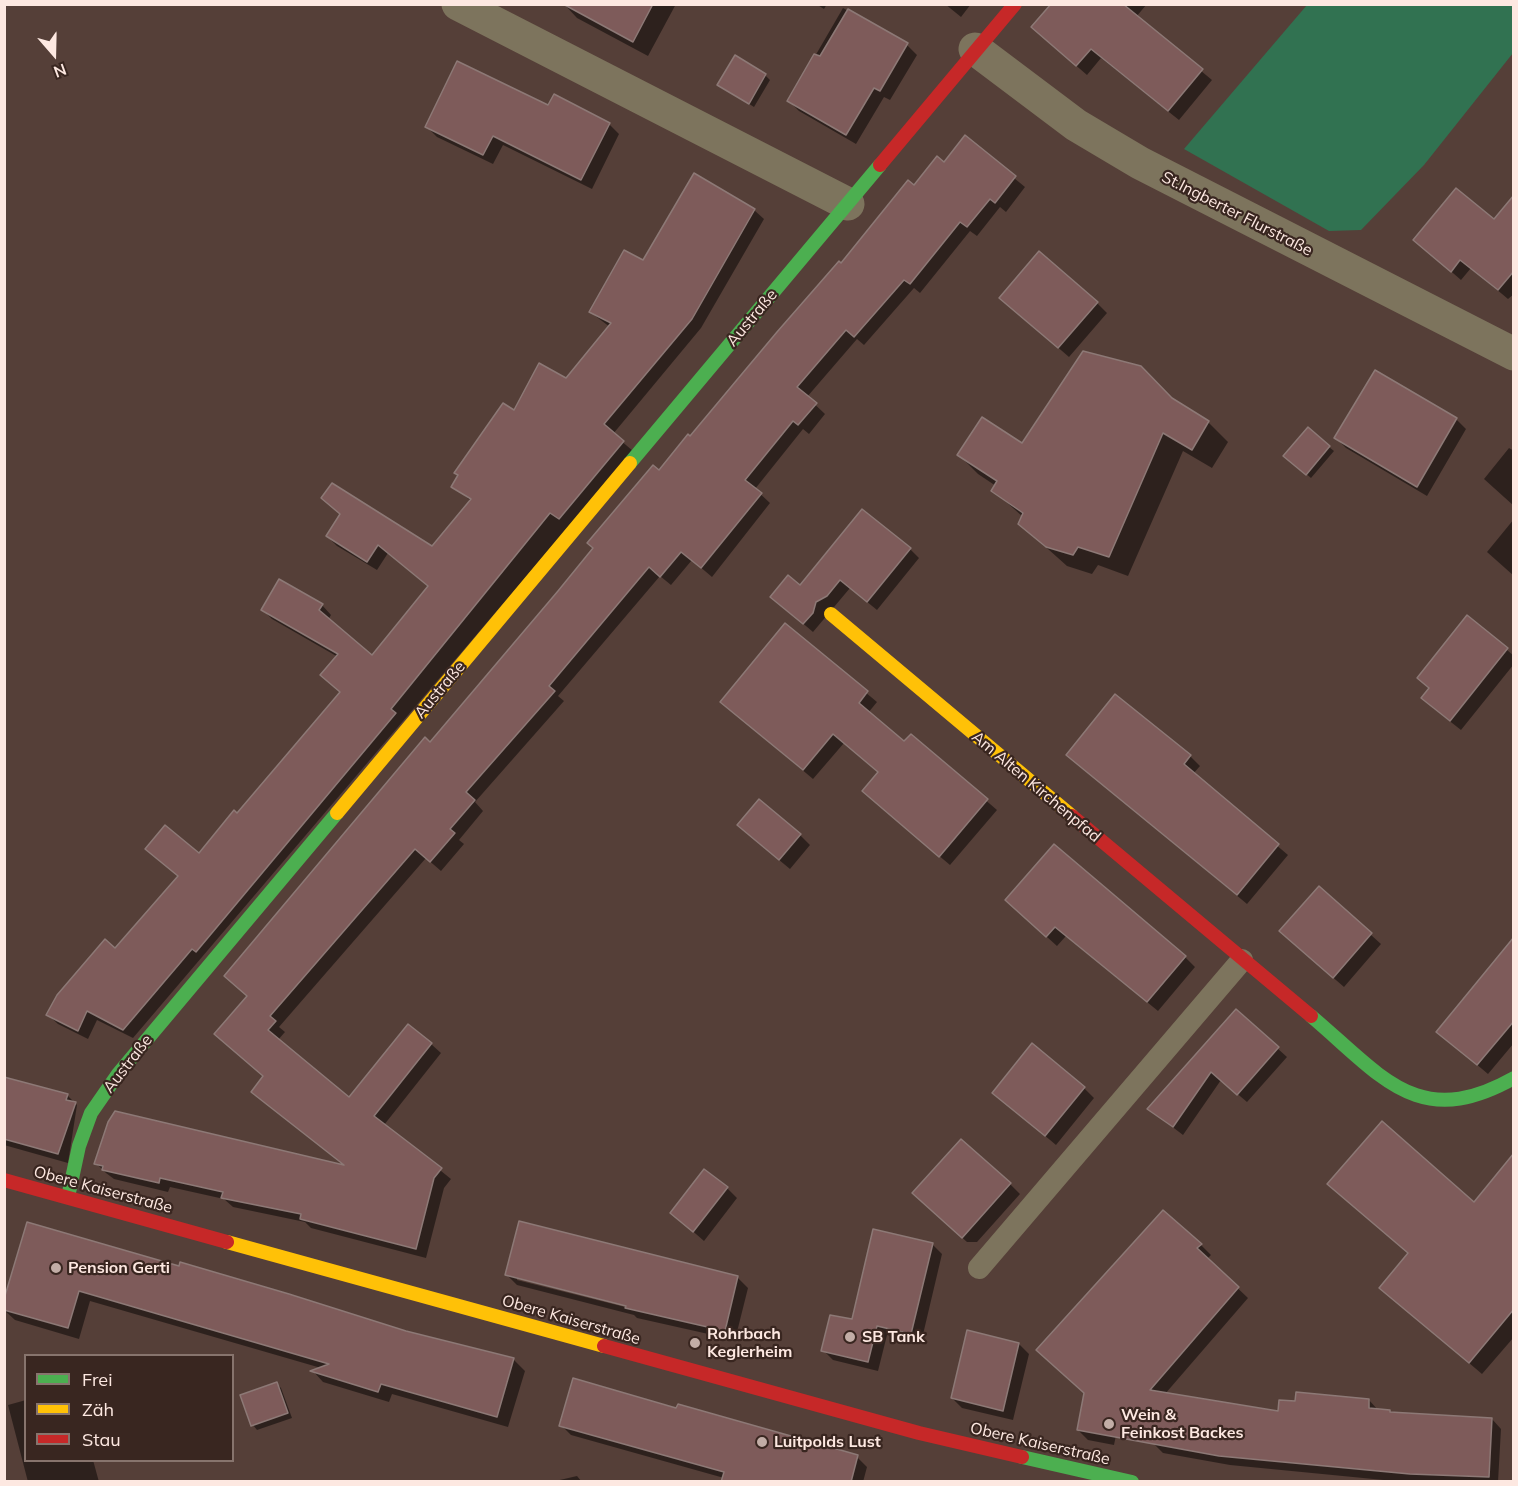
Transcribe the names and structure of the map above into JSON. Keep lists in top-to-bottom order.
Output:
{
  "streets": {
    "street": [
      "St.Ingberter Flurstraße",
      "Austraße",
      "Am Alten Kirchenpfad",
      "Obere Kaiserstraße"
    ]
  },
  "crossings": [
    ["St.Ingberter Flurstraße", "Austraße"],
    ["Austraße", "Obere Kaiserstraße"]
  ],
  "places": [
    "Pension Gerti",
    "SB Tank",
    "Rohrbach Keglerheim",
    "Wein & Feinkost Backes",
    "Luitpolds Lust"
  ],
  "legend": ["Frei", "Zäh", "Stau"],
  "north": "bottom"
}
